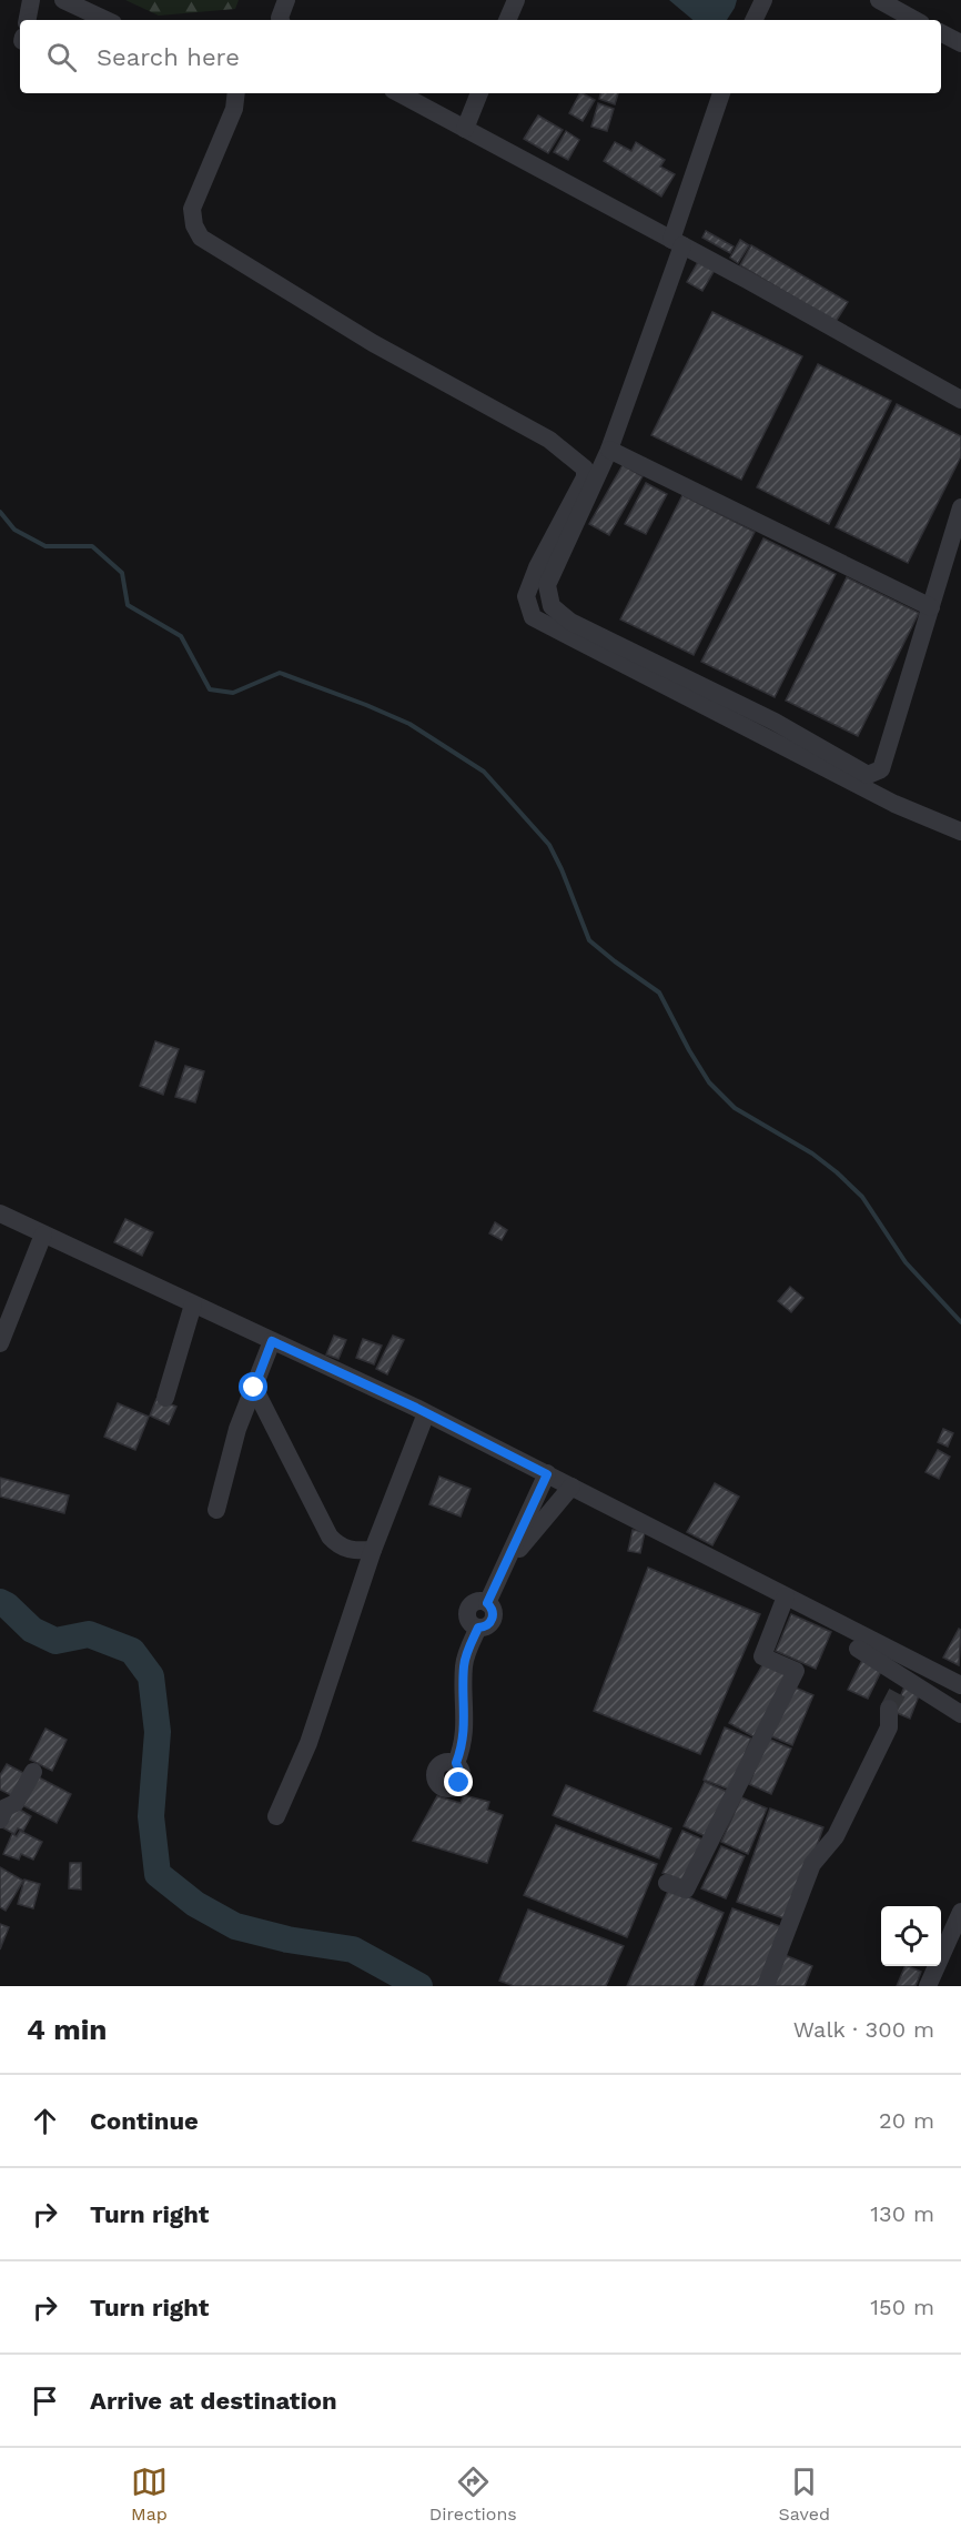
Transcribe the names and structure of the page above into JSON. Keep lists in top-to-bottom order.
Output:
{
  "page": {
    "search": "Search here",
    "heading": ["4 min", "Walk · 300 m"],
    "list": [
      ["Continue", "20 m"],
      ["Turn right", "130 m"],
      ["Turn right", "150 m"],
      "Arrive at destination"
    ],
    "nav": ["Map", "Directions", "Saved"]
  }
}
